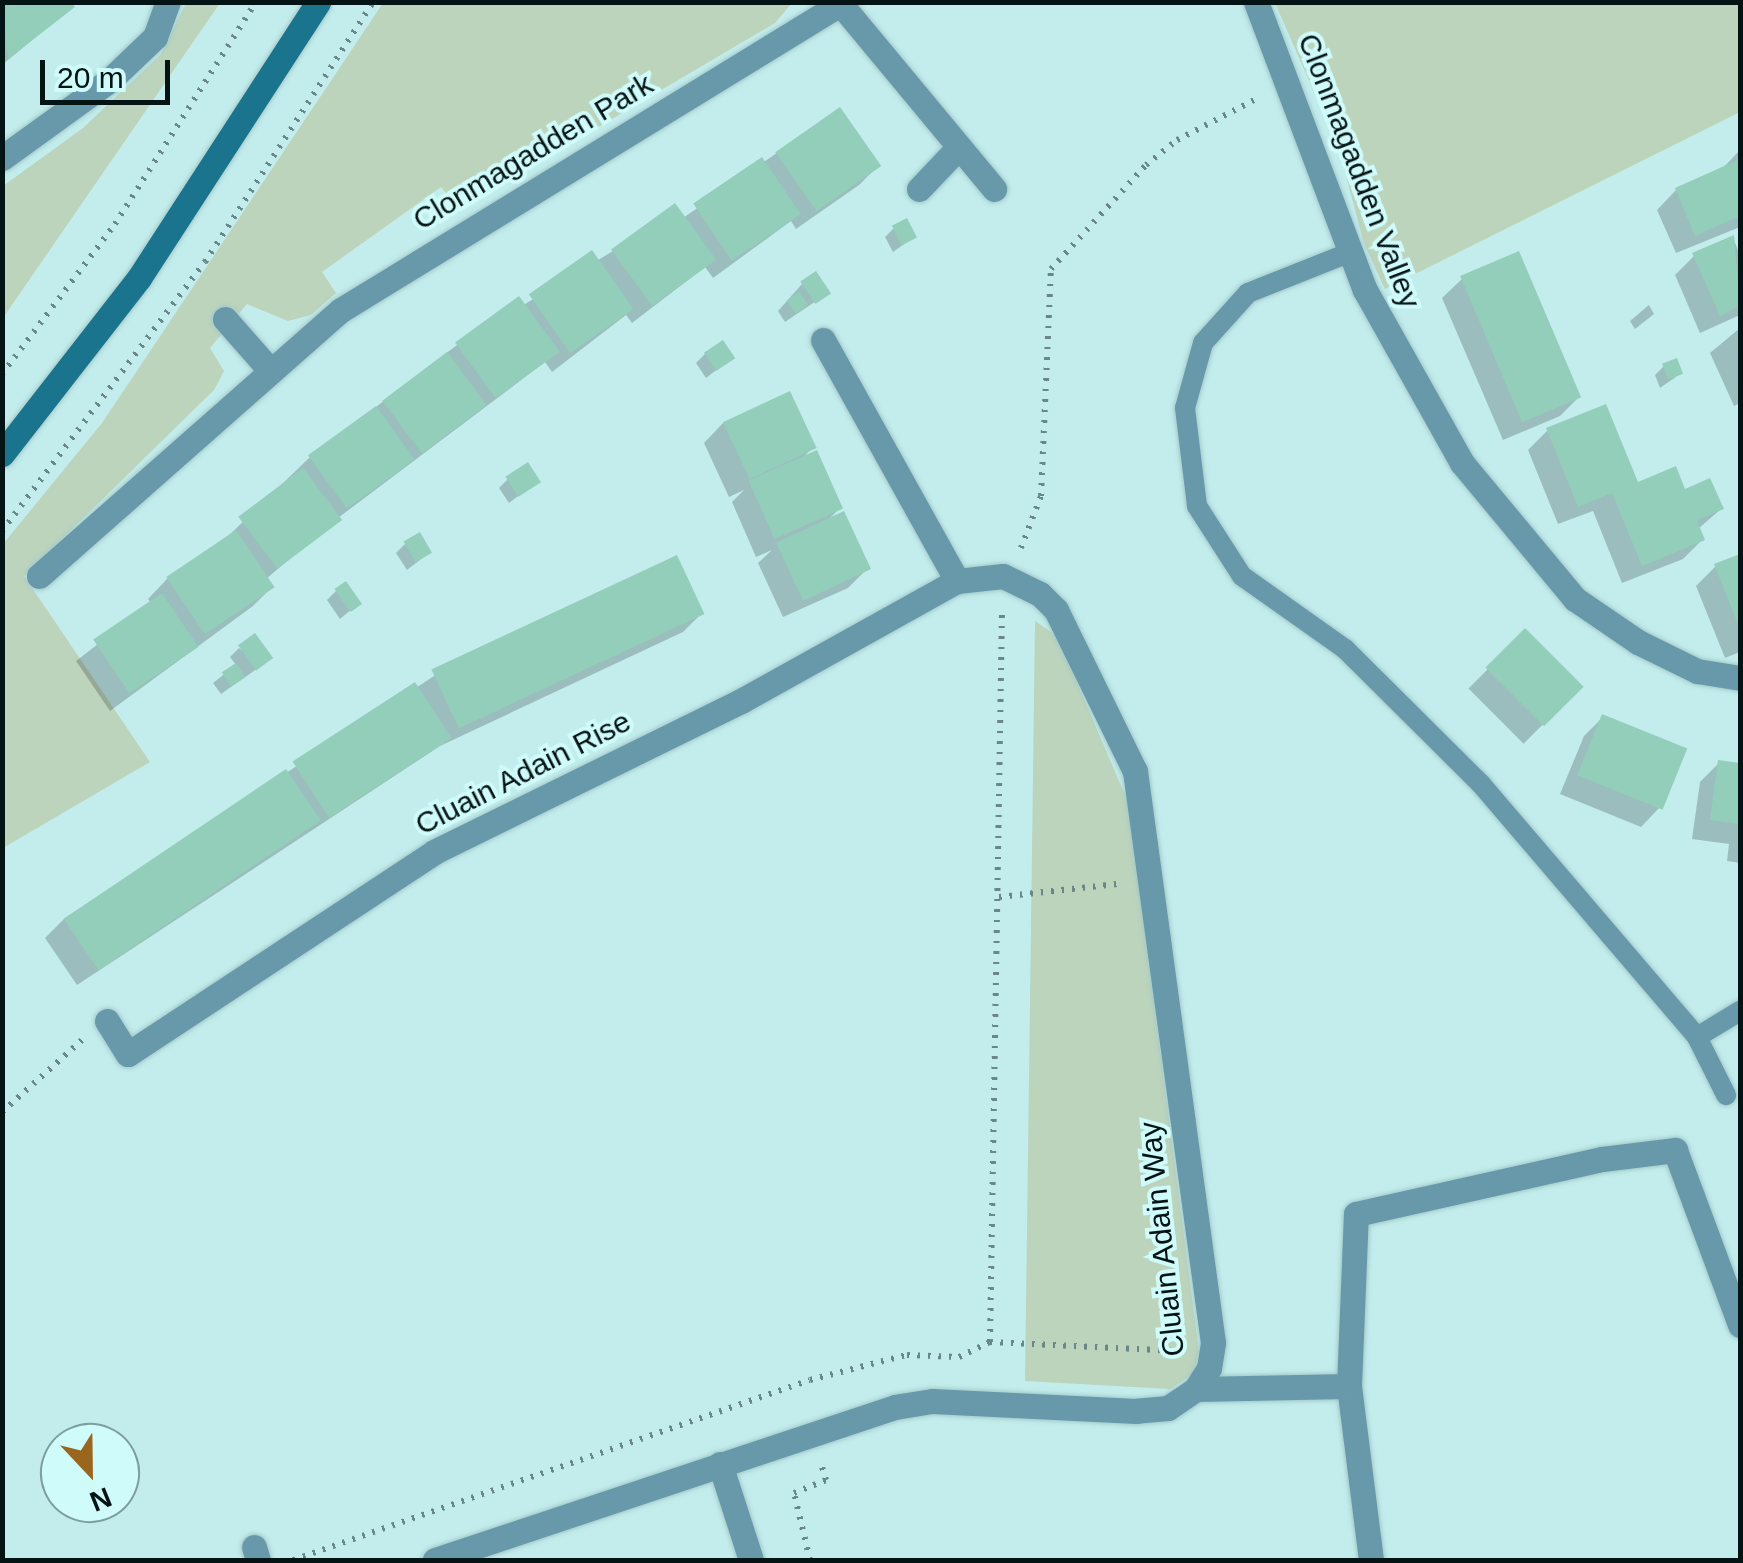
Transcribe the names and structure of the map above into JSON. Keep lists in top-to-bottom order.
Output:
{
  "streets": {
    "street": [
      "Clonmagadden Park",
      "Clonmagadden Valley",
      "Cluain Adain Rise",
      "Cluain Adain Way"
    ]
  },
  "crossings": [
    ["Cluain Adain Rise", "Cluain Adain Way"]
  ],
  "scale_bar": "20 m",
  "north": "bottom"
}
